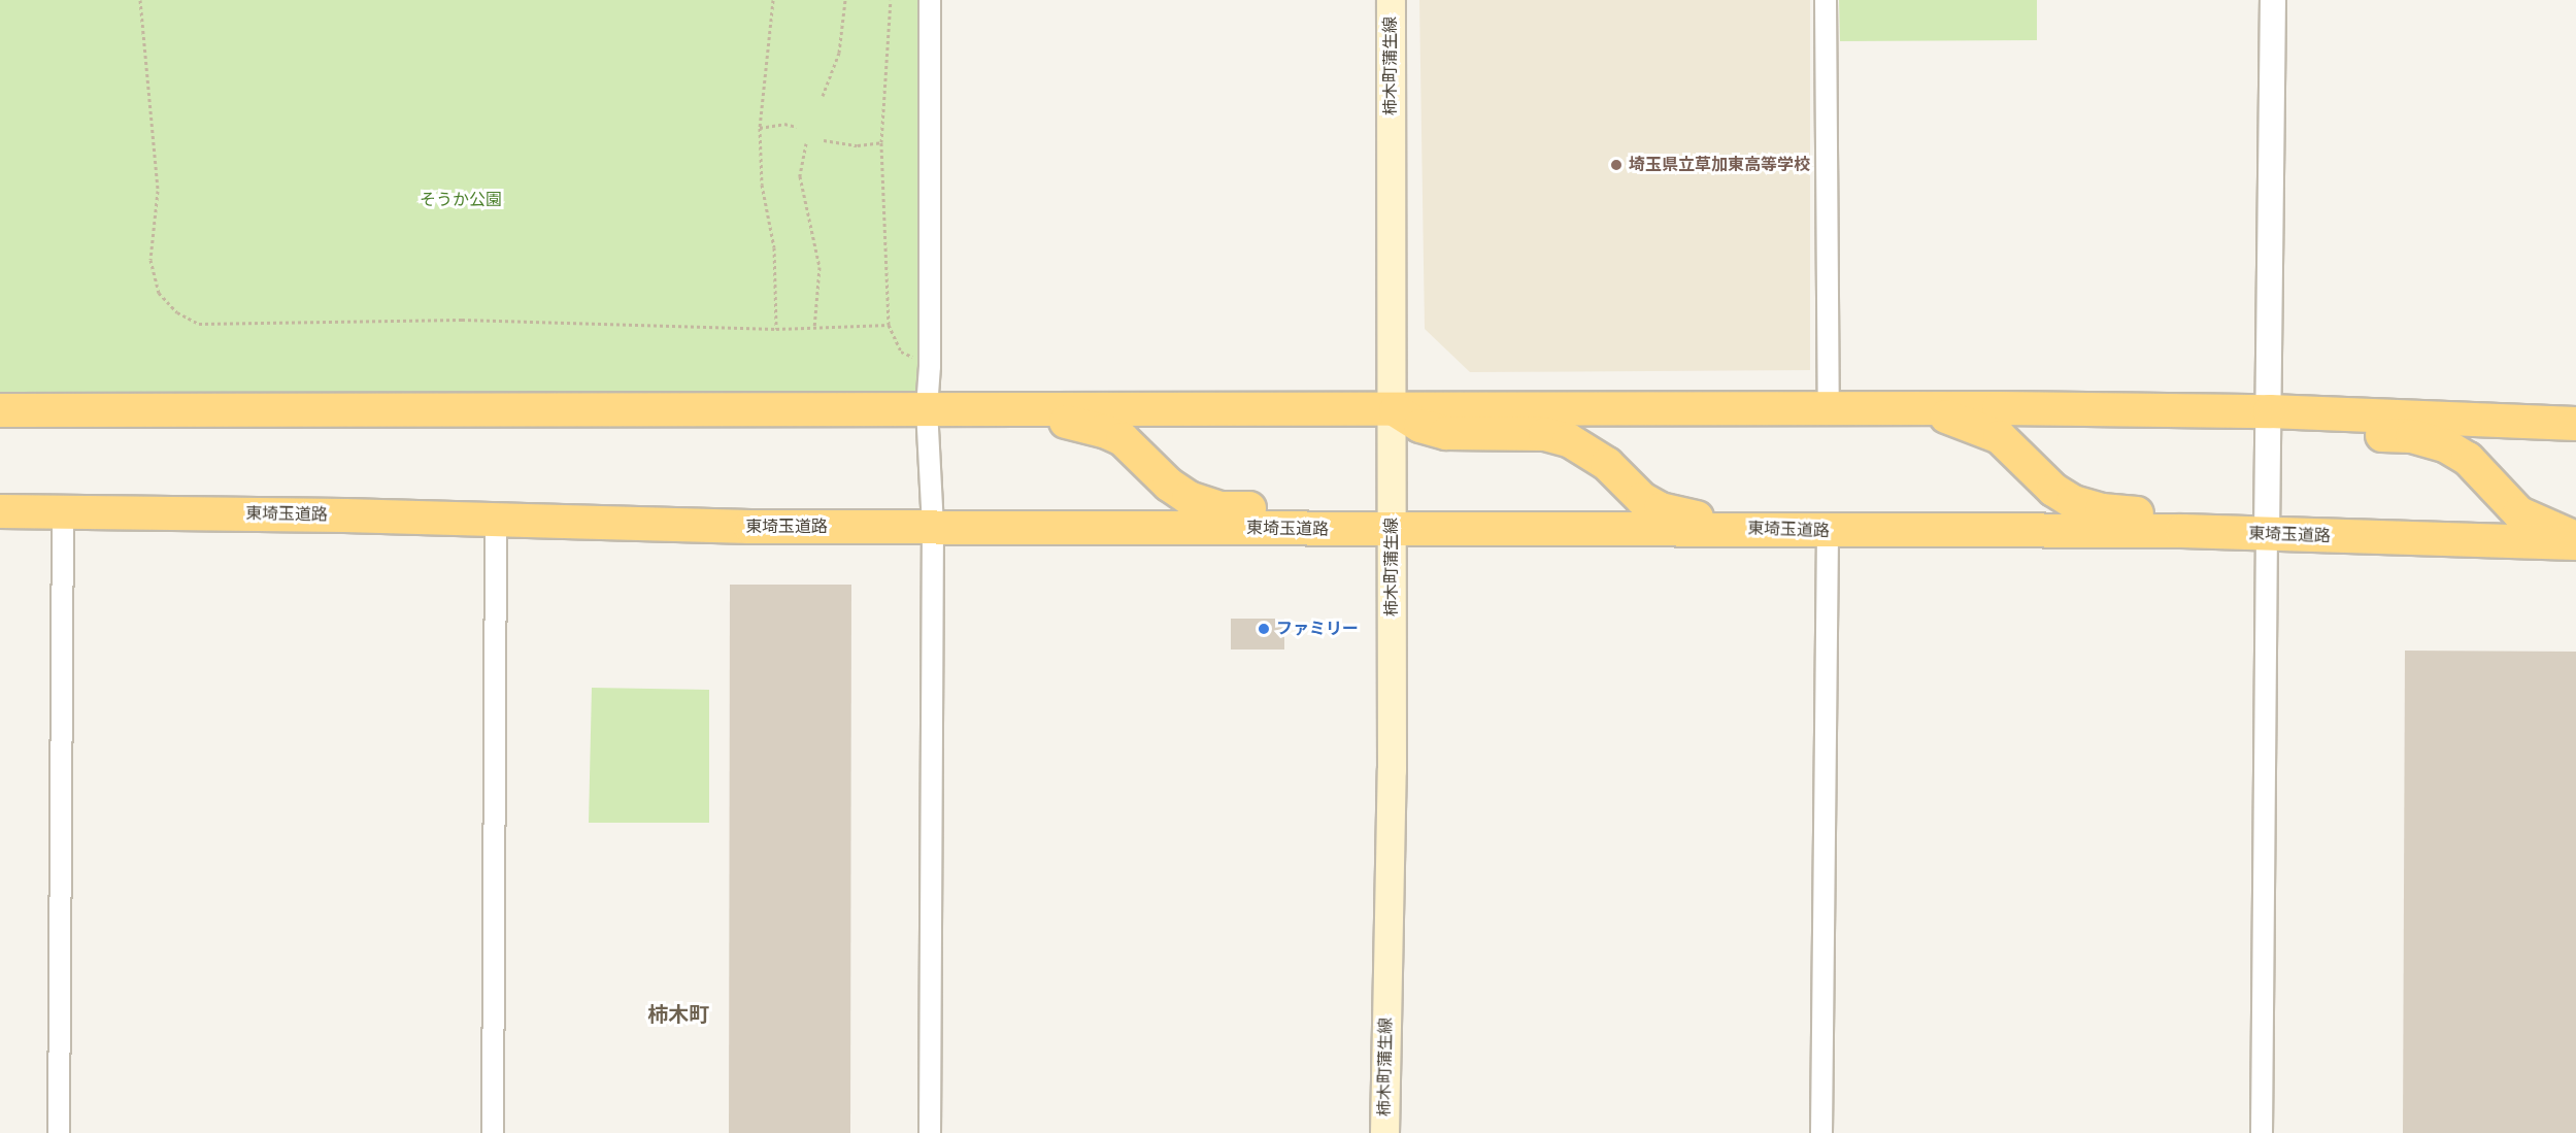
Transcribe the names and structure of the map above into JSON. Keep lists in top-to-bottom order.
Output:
{
  "streets": {
    "highway": ["東埼玉道路"],
    "main road": ["柿木町蒲生線"]
  },
  "crossings": [
    ["柿木町蒲生線", "東埼玉道路"]
  ],
  "districts": ["柿木町"],
  "parks": ["そうか公園"],
  "places": ["埼玉県立草加東高等学校", "ファミリー"]
}
